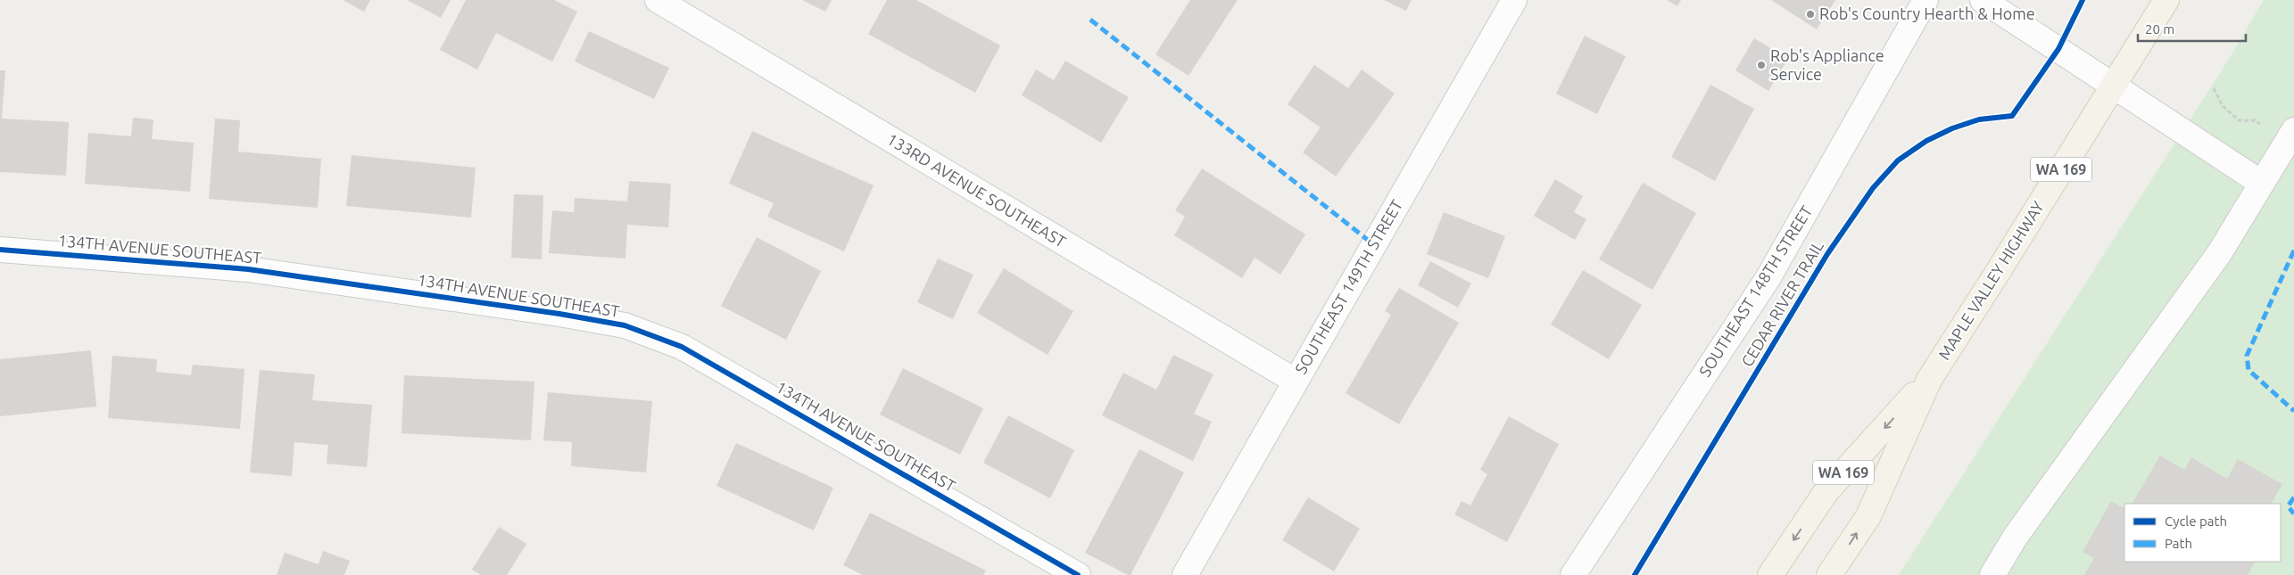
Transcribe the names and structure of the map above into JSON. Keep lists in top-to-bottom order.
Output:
{
  "streets": {
    "main road": ["WA 169", "MAPLE VALLEY HIGHWAY"],
    "street": [
      "133RD AVENUE SOUTHEAST",
      "134TH AVENUE SOUTHEAST",
      "SOUTHEAST 149TH STREET",
      "SOUTHEAST 148TH STREET"
    ],
    "cycle path": ["CEDAR RIVER TRAIL"]
  },
  "crossings": [
    ["133RD AVENUE SOUTHEAST", "SOUTHEAST 149TH STREET"]
  ],
  "places": ["Rob's Country Hearth & Home", "Rob's Appliance Service"],
  "legend": ["Cycle path", "Path"],
  "scale_bar": "20 m"
}
